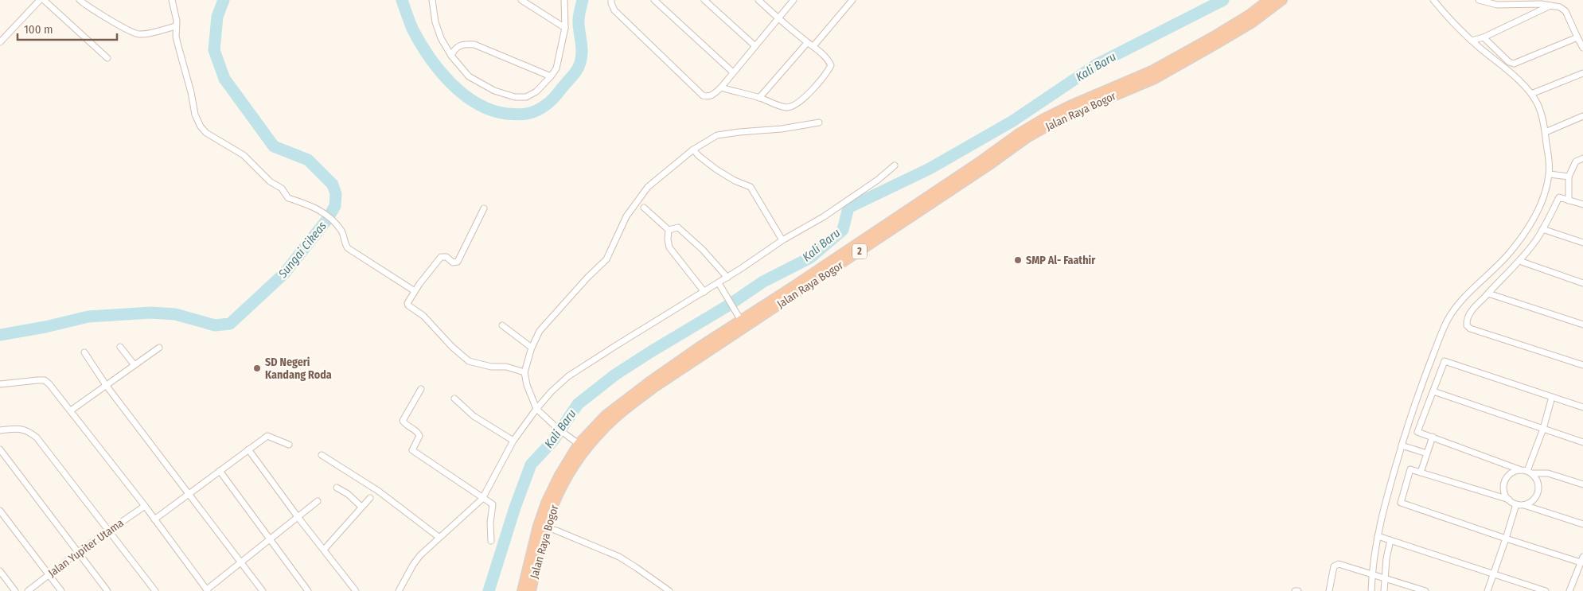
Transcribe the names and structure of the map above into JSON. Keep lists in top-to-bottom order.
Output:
{
  "streets": {
    "highway": ["Jalan Raya Bogor", "2"],
    "street": ["Jalan Yupiter Utama"]
  },
  "water": ["Kali Baru", "Sungai Cikeas"],
  "places": ["SMP Al- Faathir", "SD Negeri Kandang Roda"],
  "scale_bar": "100 m"
}
